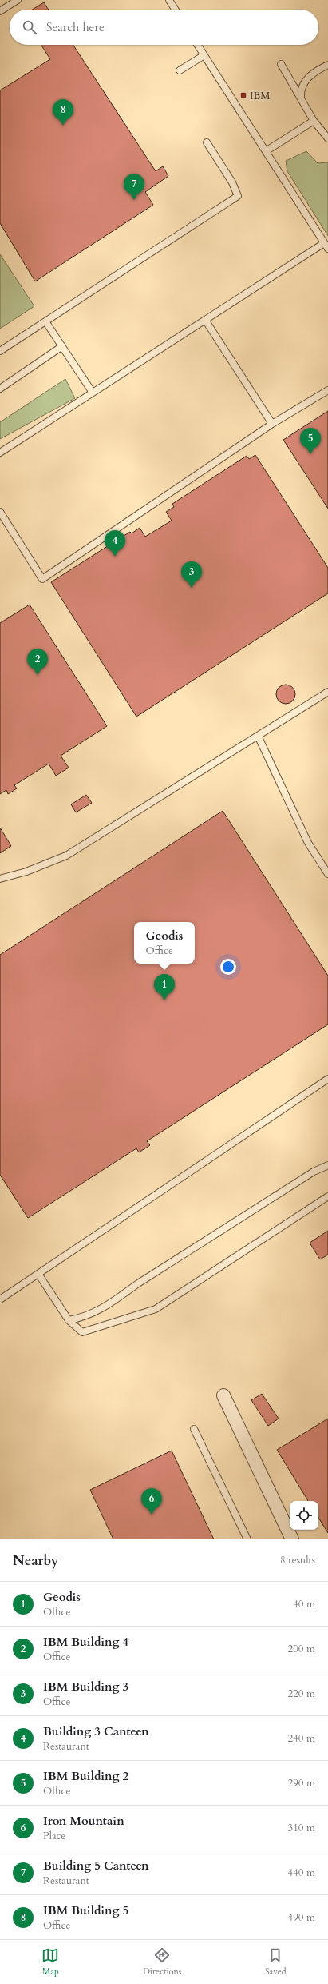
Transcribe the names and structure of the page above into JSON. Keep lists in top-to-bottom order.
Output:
{
  "places": {
    "transit": ["IBM"]
  },
  "page": {
    "search": "Search here",
    "pins": [
      "8",
      "7",
      "5",
      "4",
      "3",
      "2",
      "1",
      "6"
    ],
    "popup": ["Geodis", "Office"],
    "heading": ["Nearby", "8 results"],
    "list": [
      {
        "mark": "1",
        "name": "Geodis",
        "note": "Office",
        "value": "40 m"
      },
      {
        "mark": "2",
        "name": "IBM Building 4",
        "note": "Office",
        "value": "200 m"
      },
      {
        "mark": "3",
        "name": "IBM Building 3",
        "note": "Office",
        "value": "220 m"
      },
      {
        "mark": "4",
        "name": "Building 3 Canteen",
        "note": "Restaurant",
        "value": "240 m"
      },
      {
        "mark": "5",
        "name": "IBM Building 2",
        "note": "Office",
        "value": "290 m"
      },
      {
        "mark": "6",
        "name": "Iron Mountain",
        "note": "Place",
        "value": "310 m"
      },
      {
        "mark": "7",
        "name": "Building 5 Canteen",
        "note": "Restaurant",
        "value": "440 m"
      },
      {
        "mark": "8",
        "name": "IBM Building 5",
        "note": "Office",
        "value": "490 m"
      }
    ],
    "nav": ["Map", "Directions", "Saved"]
  }
}
